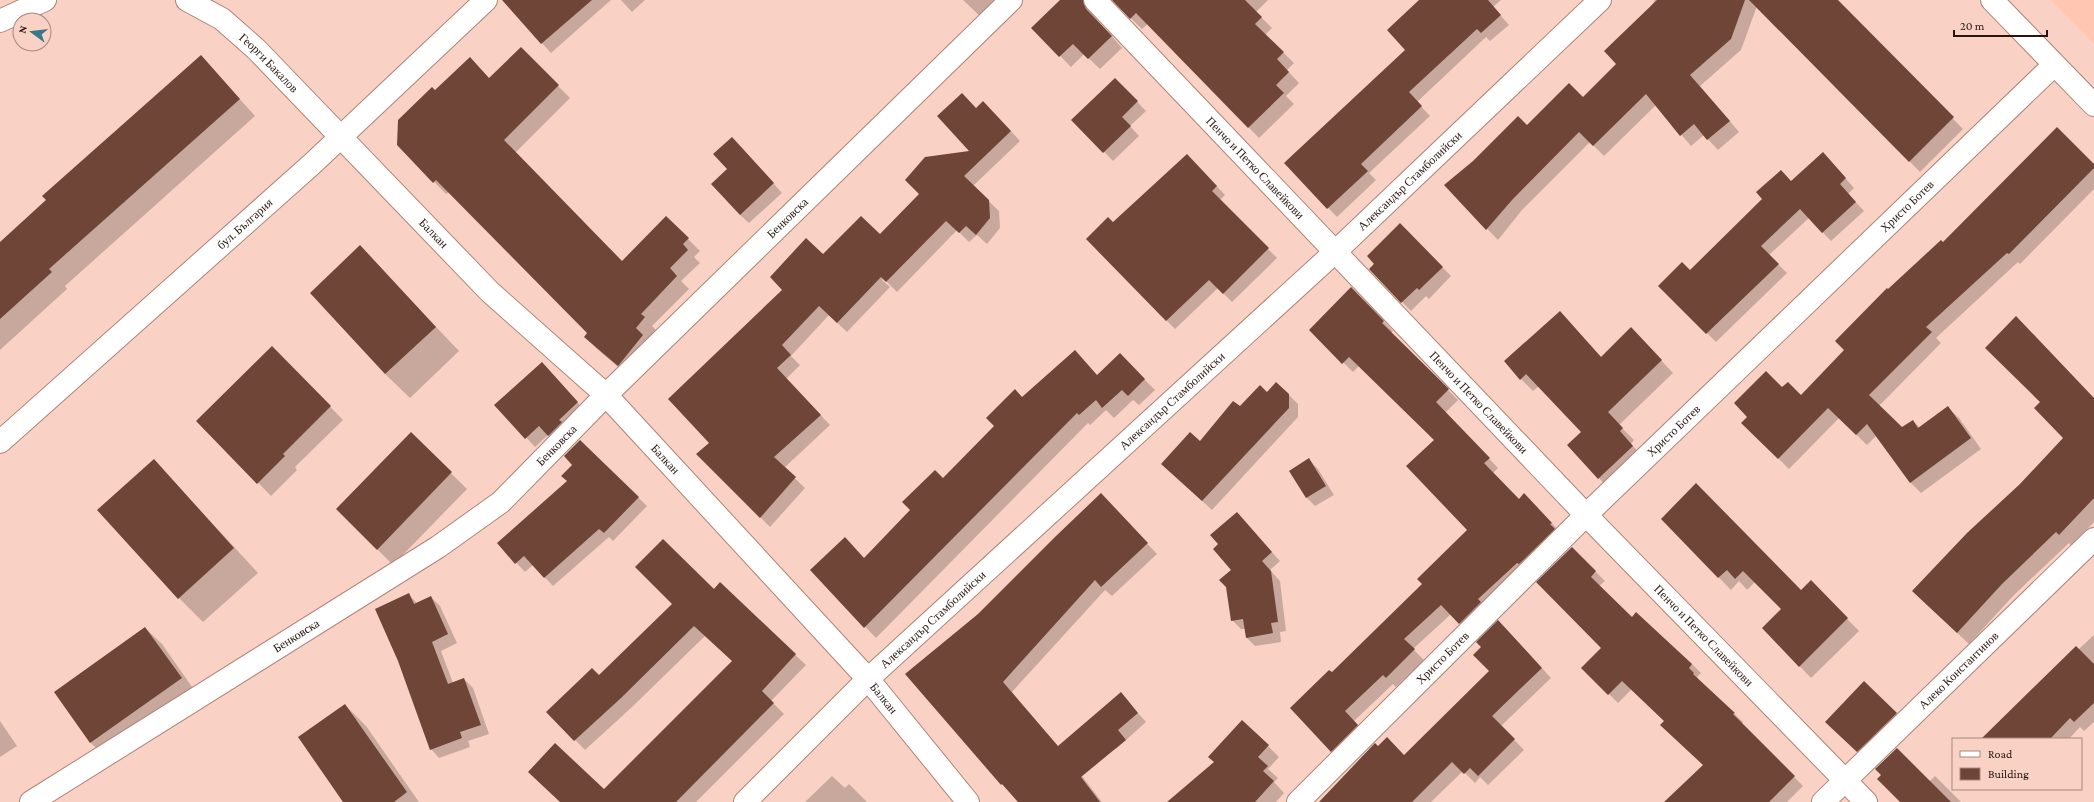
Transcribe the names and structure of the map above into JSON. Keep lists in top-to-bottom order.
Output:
{
  "streets": {
    "street": [
      "Георги Бакалов",
      "Пенчо и Петко Славейкови",
      "Александър Стамболийски",
      "Христо Ботев",
      "Бенковска",
      "бул. България",
      "Балкан",
      "Алеко Константинов"
    ]
  },
  "crossings": [
    ["Георги Бакалов", "бул. България"],
    ["Георги Бакалов", "Балкан"],
    ["Пенчо и Петко Славейкови", "Александър Стамболийски"],
    ["Пенчо и Петко Славейкови", "Христо Ботев"],
    ["Пенчо и Петко Славейкови", "Алеко Константинов"],
    ["Александър Стамболийски", "Балкан"],
    ["Бенковска", "Балкан"],
    ["бул. България", "Балкан"]
  ],
  "legend": ["Road", "Building"],
  "scale_bar": "20 m",
  "north": "left"
}
